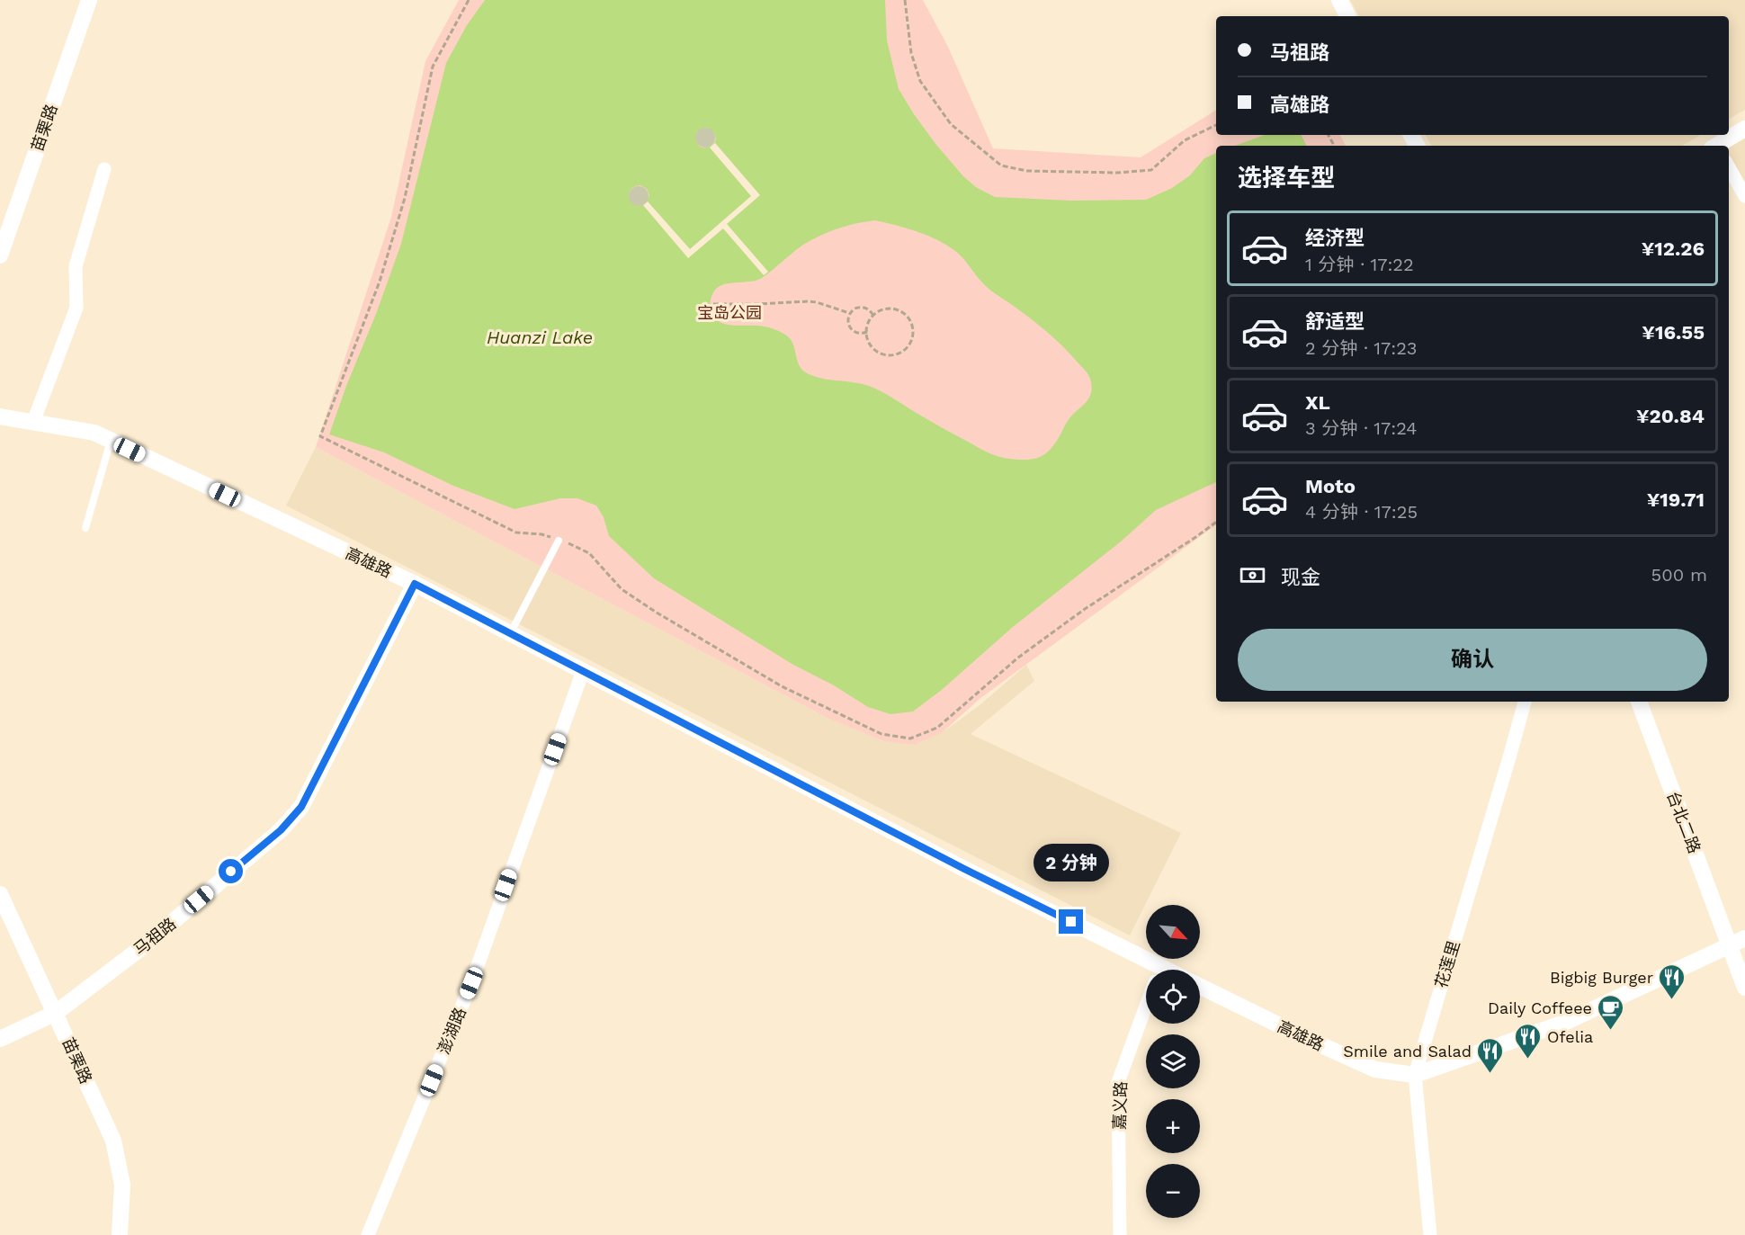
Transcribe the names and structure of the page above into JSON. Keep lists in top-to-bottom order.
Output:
{
  "streets": {
    "street": [
      "苗栗路",
      "高雄路",
      "台北二路",
      "马祖路",
      "花莲里",
      "澎湖路",
      "嘉义路"
    ]
  },
  "crossings": [
    ["苗栗路", "马祖路"],
    ["高雄路", "台北二路"],
    ["高雄路", "马祖路"],
    ["高雄路", "花莲里"],
    ["高雄路", "澎湖路"]
  ],
  "water": ["Huanzi Lake"],
  "parks": ["宝岛公园"],
  "places": {
    "restaurant": ["Bigbig Burger", "Ofelia", "Smile and Salad"],
    "cafe": ["Daily Coffeee"]
  },
  "north": "bottom right",
  "page": {
    "banner": ["马祖路", "高雄路"],
    "heading": "选择车型",
    "list": [
      {
        "name": "经济型",
        "note": "1 分钟 · 17:22",
        "value": "¥12.26"
      },
      {
        "name": "舒适型",
        "note": "2 分钟 · 17:23",
        "value": "¥16.55"
      },
      {
        "name": "XL",
        "note": "3 分钟 · 17:24",
        "value": "¥20.84"
      },
      {
        "name": "Moto",
        "note": "4 分钟 · 17:25",
        "value": "¥19.71"
      }
    ],
    "pay": ["现金", "500 m"],
    "buttons": "确认",
    "bubble": "2 分钟",
    "map_buttons": ["+", "−"]
  }
}
